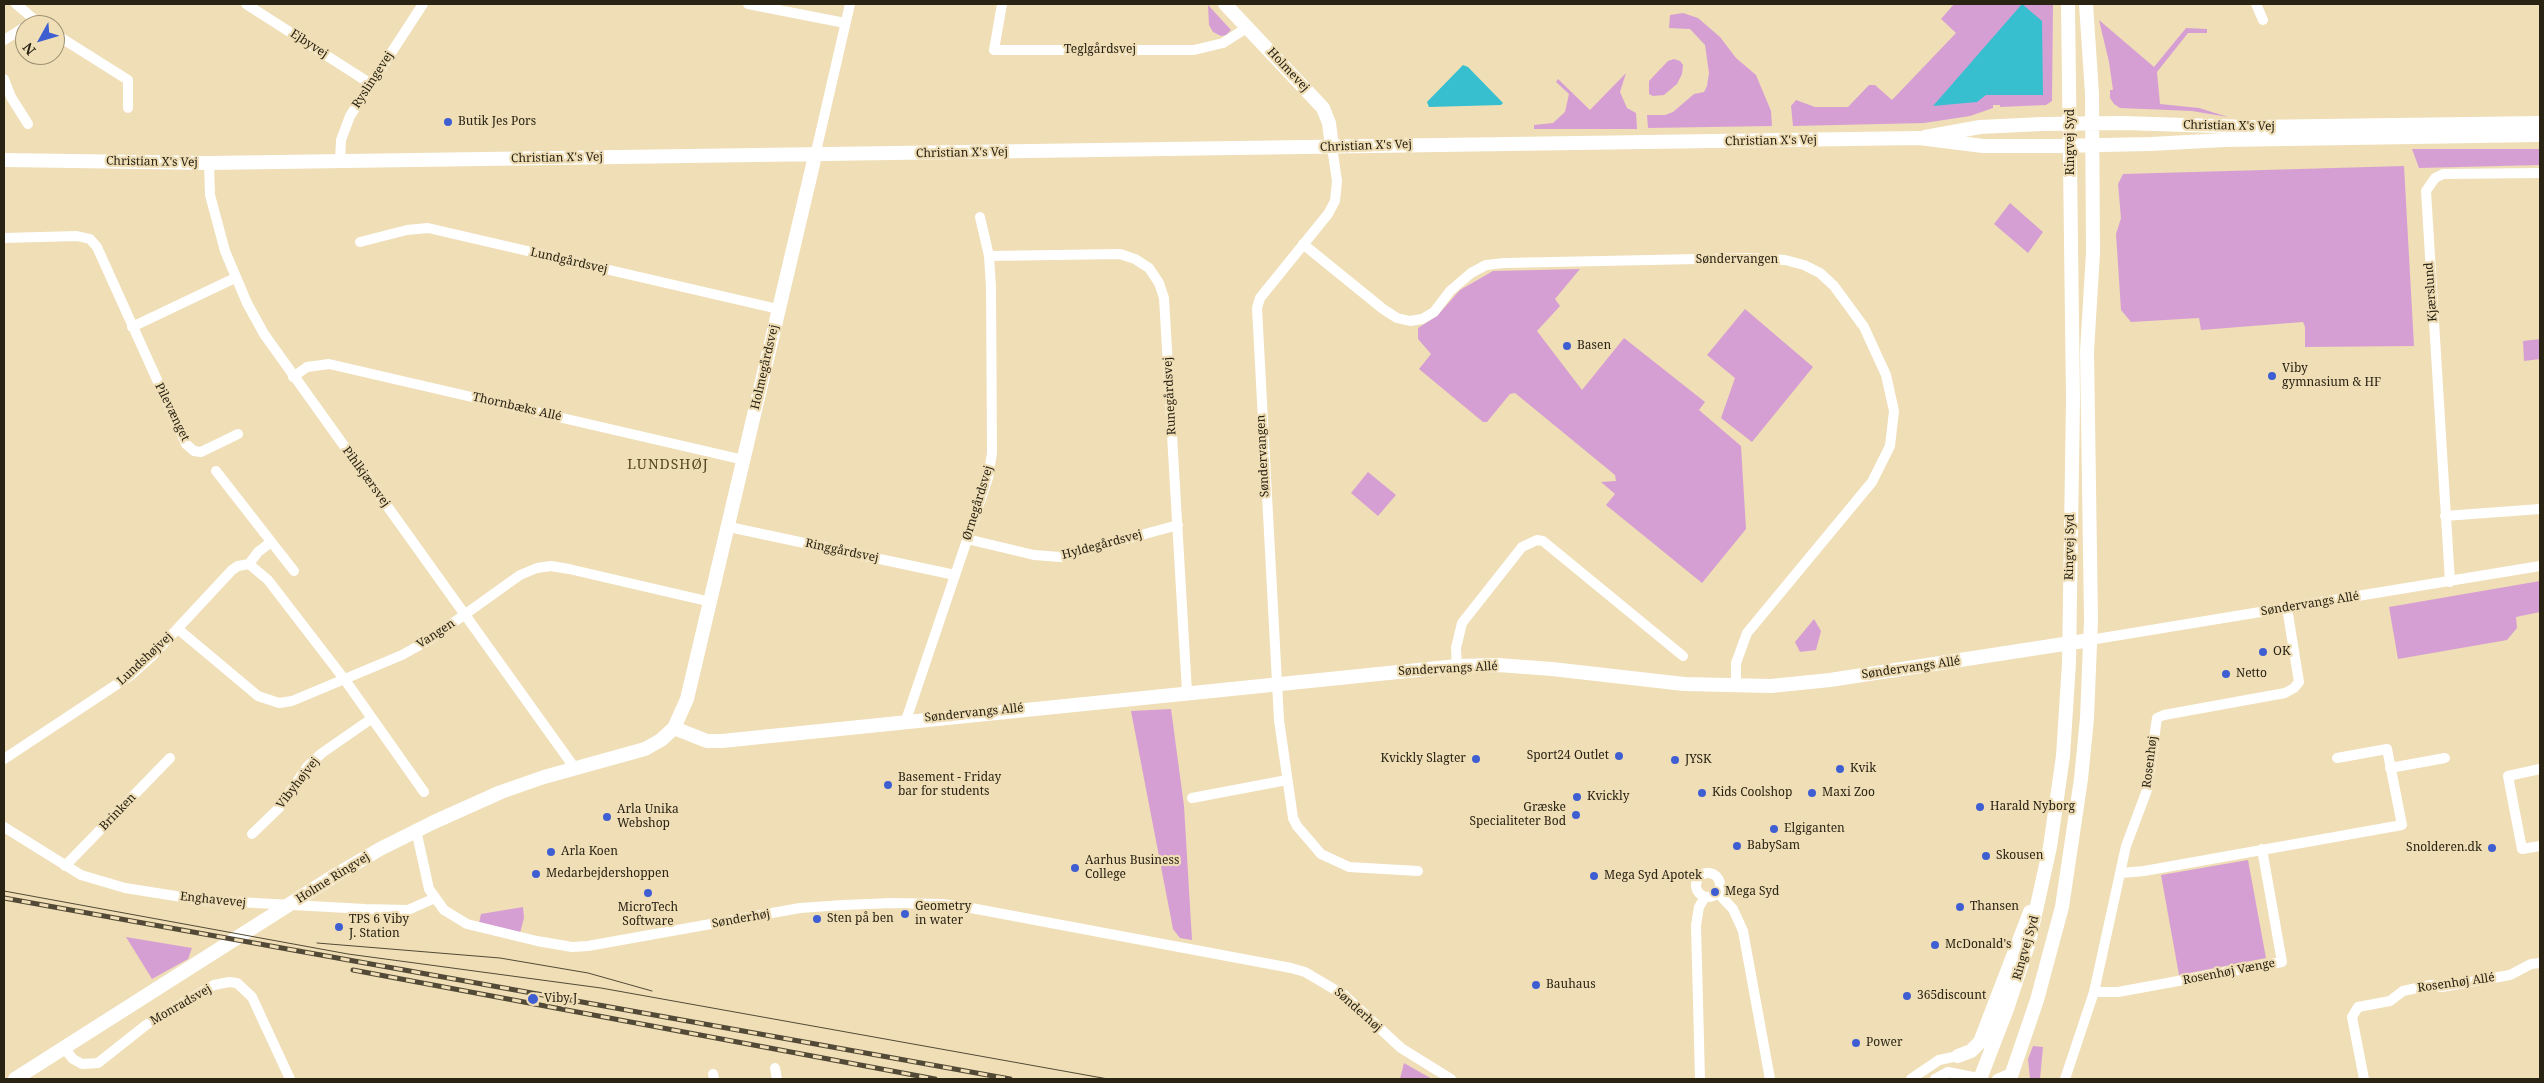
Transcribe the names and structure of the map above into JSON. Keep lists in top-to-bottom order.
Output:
{
  "streets": {
    "street": [
      "Ejbyvej",
      "Teglgårdsvej",
      "Holmevej",
      "Ryslingevej",
      "Christian X's Vej",
      "Ringvej Syd",
      "Søndervangen",
      "Lundgårdsvej",
      "Kjærslund",
      "Holmegårdsvej",
      "Runegårdsvej",
      "Thornbæks Allé",
      "Pilevænget",
      "Pihlkjærsvej",
      "Ørnegårdsvej",
      "Hyldegårdsvej",
      "Ringgårdsvej",
      "Søndervangs Allé",
      "Vangen",
      "Lundshøjvej",
      "Rosenhøj",
      "Vibyhøjvej",
      "Brinken",
      "Holme Ringvej",
      "Enghavevej",
      "Sønderhøj",
      "Rosenhøj Vænge",
      "Rosenhøj Allé",
      "Monradsvej"
    ]
  },
  "crossings": [
    ["Ejbyvej", "Ryslingevej"],
    ["Teglgårdsvej", "Holmevej"],
    ["Holmevej", "Christian X's Vej"],
    ["Holmevej", "Søndervangen"],
    ["Ryslingevej", "Christian X's Vej"],
    ["Christian X's Vej", "Ringvej Syd"],
    ["Christian X's Vej", "Søndervangen"],
    ["Christian X's Vej", "Holmegårdsvej"],
    ["Christian X's Vej", "Pihlkjærsvej"],
    ["Ringvej Syd", "Søndervangs Allé"],
    ["Søndervangen", "Søndervangs Allé"],
    ["Lundgårdsvej", "Holmegårdsvej"],
    ["Kjærslund", "Søndervangs Allé"],
    ["Holmegårdsvej", "Thornbæks Allé"],
    ["Holmegårdsvej", "Ringgårdsvej"],
    ["Holmegårdsvej", "Søndervangs Allé"],
    ["Holmegårdsvej", "Vangen"],
    ["Holmegårdsvej", "Holme Ringvej"],
    ["Runegårdsvej", "Ørnegårdsvej"],
    ["Runegårdsvej", "Hyldegårdsvej"],
    ["Runegårdsvej", "Søndervangs Allé"],
    ["Thornbæks Allé", "Pihlkjærsvej"],
    ["Pihlkjærsvej", "Vangen"],
    ["Pihlkjærsvej", "Holme Ringvej"],
    ["Ørnegårdsvej", "Hyldegårdsvej"],
    ["Ørnegårdsvej", "Ringgårdsvej"],
    ["Ørnegårdsvej", "Søndervangs Allé"],
    ["Søndervangs Allé", "Rosenhøj"],
    ["Søndervangs Allé", "Holme Ringvej"],
    ["Vangen", "Lundshøjvej"],
    ["Rosenhøj", "Rosenhøj Vænge"],
    ["Brinken", "Enghavevej"],
    ["Holme Ringvej", "Sønderhøj"],
    ["Holme Ringvej", "Monradsvej"],
    ["Enghavevej", "Sønderhøj"]
  ],
  "districts": ["LUNDSHØJ"],
  "places": [
    "Butik Jes Pors",
    "Basen",
    "Viby gymnasium & HF",
    "OK",
    "Netto",
    "Sport24 Outlet",
    "Kvickly Slagter",
    "JYSK",
    "Kvik",
    "Basement - Friday bar for students",
    "Kids Coolshop",
    "Maxi Zoo",
    "Kvickly",
    "Harald Nyborg",
    "Græske Specialiteter Bod",
    "Arla Unika Webshop",
    "Elgiganten",
    "BabySam",
    "Snolderen.dk",
    "Arla Koen",
    "Skousen",
    "Aarhus Business College",
    "Medarbejdershoppen",
    "Mega Syd Apotek",
    "Mega Syd",
    "MicroTech Software",
    "Thansen",
    "Geometry in water",
    "Sten på ben",
    "TPS 6 Viby J. Station",
    "McDonald's",
    "Bauhaus",
    "365discount",
    "Viby J",
    "Power"
  ],
  "north": "bottom left"
}
